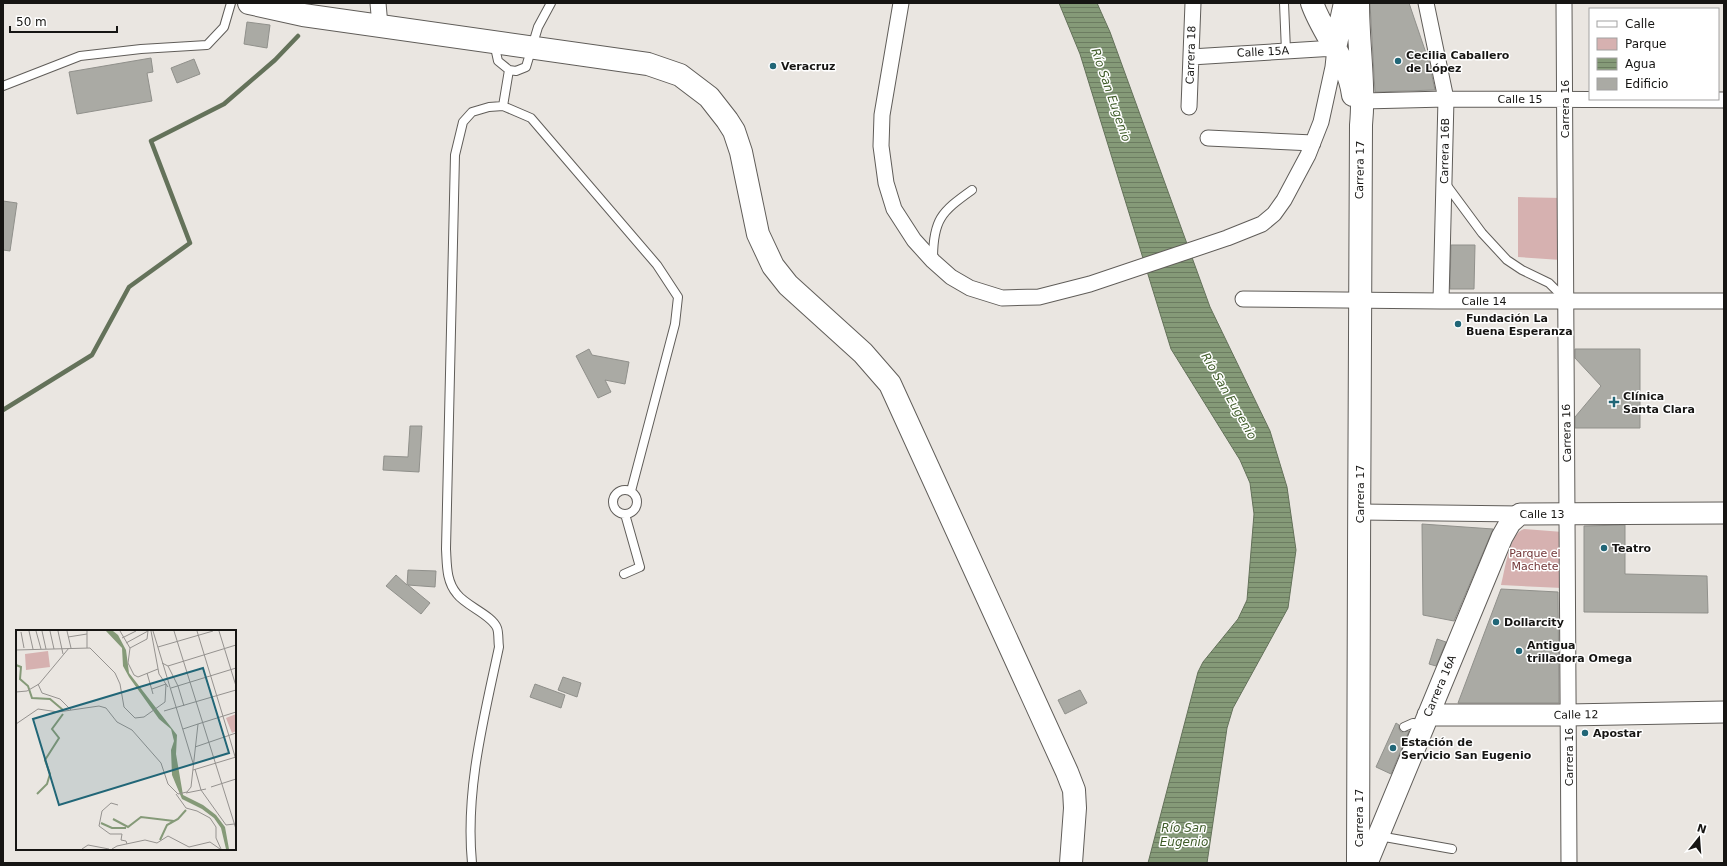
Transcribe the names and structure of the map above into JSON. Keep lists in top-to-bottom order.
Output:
{
  "streets": {
    "main road": [
      "Carrera 17",
      "Calle 13",
      "Carrera 16A",
      "Calle 12"
    ],
    "street": [
      "Calle 15A",
      "Carrera 18",
      "Calle 15",
      "Carrera 16",
      "Carrera 16B",
      "Calle 14"
    ]
  },
  "crossings": [
    ["Calle 15A", "Carrera 18"],
    ["Calle 15A", "Carrera 17"],
    ["Calle 15", "Carrera 16"],
    ["Calle 15", "Carrera 16B"],
    ["Calle 15", "Carrera 17"],
    ["Carrera 16", "Calle 14"],
    ["Carrera 16", "Calle 13"],
    ["Carrera 16", "Calle 12"],
    ["Carrera 16B", "Calle 14"],
    ["Carrera 17", "Calle 14"],
    ["Carrera 17", "Calle 13"],
    ["Calle 13", "Carrera 16A"],
    ["Carrera 16A", "Calle 12"]
  ],
  "water": ["Río San Eugenio"],
  "parks": ["Parque el Machete"],
  "places": {
    "other": [
      "Cecilia Caballero de López",
      "Veracruz",
      "Fundación La Buena Esperanza",
      "Teatro",
      "Dollarcity",
      "Antigua trilladora Omega",
      "Apostar",
      "Estación de Servicio San Eugenio"
    ],
    "health": ["Clínica Santa Clara"]
  },
  "legend": [
    "Calle",
    "Parque",
    "Agua",
    "Edificio"
  ],
  "scale_bar": "50 m",
  "north": "top"
}
